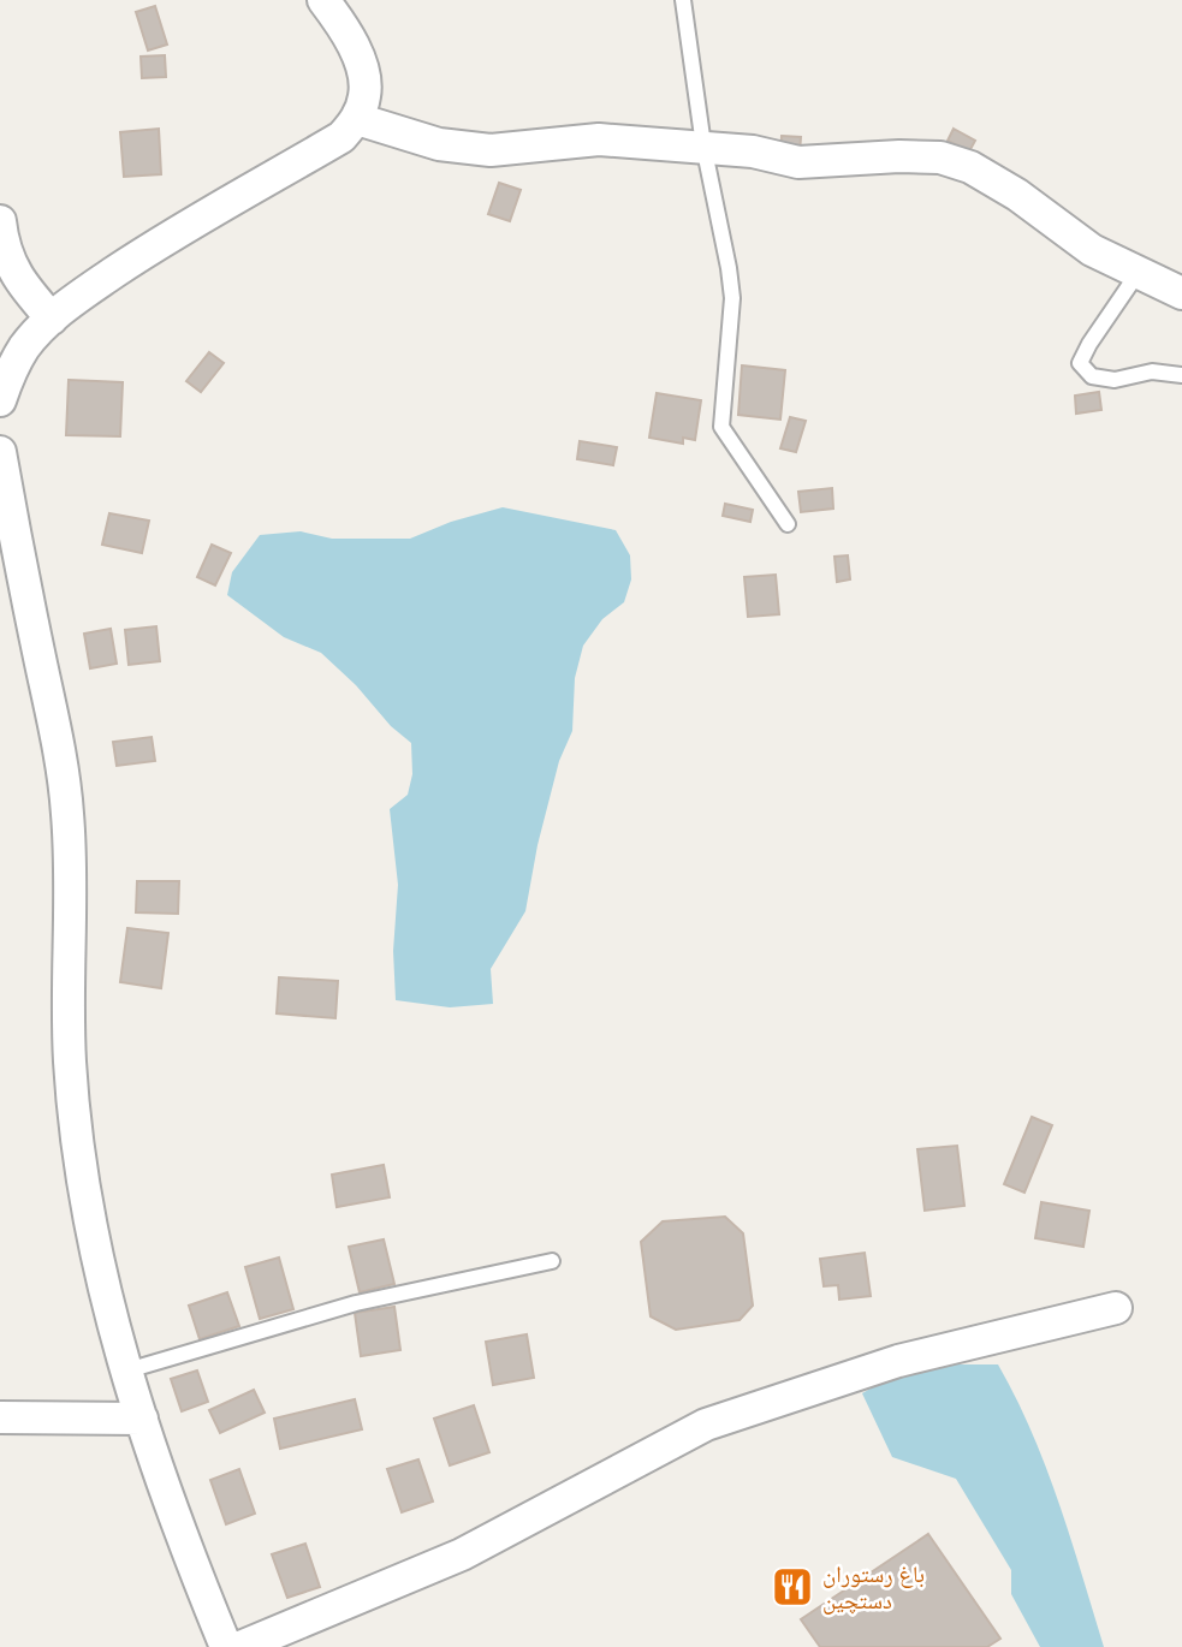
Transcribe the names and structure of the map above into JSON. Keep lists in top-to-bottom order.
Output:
{
  "places": {
    "restaurant": ["باغ رستوران دستچین"]
  }
}
